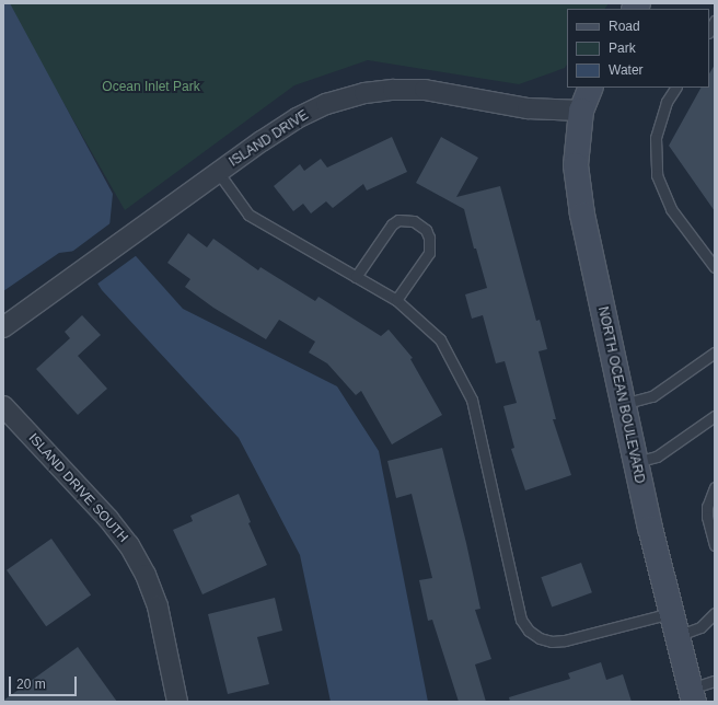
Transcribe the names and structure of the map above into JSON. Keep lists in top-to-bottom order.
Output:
{
  "streets": {
    "main road": ["NORTH OCEAN BOULEVARD"],
    "street": ["ISLAND DRIVE", "ISLAND DRIVE SOUTH"]
  },
  "crossings": [
    ["ISLAND DRIVE", "NORTH OCEAN BOULEVARD"]
  ],
  "parks": ["Ocean Inlet Park"],
  "legend": ["Road", "Park", "Water"],
  "scale_bar": "20 m"
}
